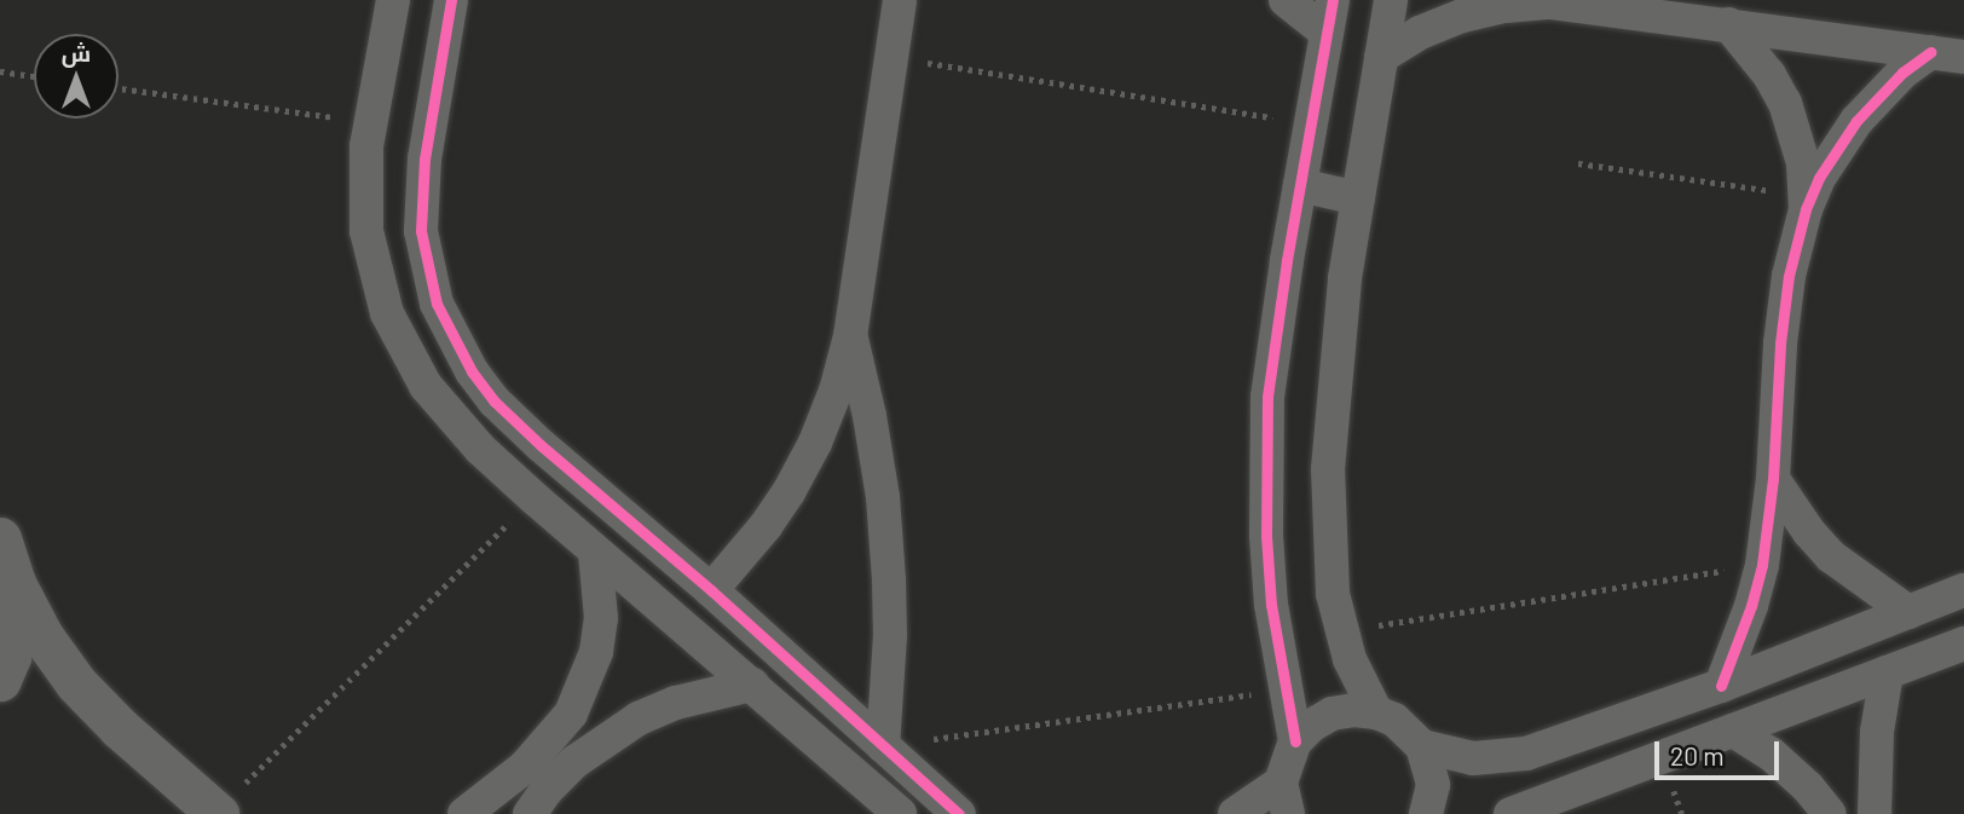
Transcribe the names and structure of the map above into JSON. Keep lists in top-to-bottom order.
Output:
{
  "scale_bar": "20 m",
  "north": "top"
}
